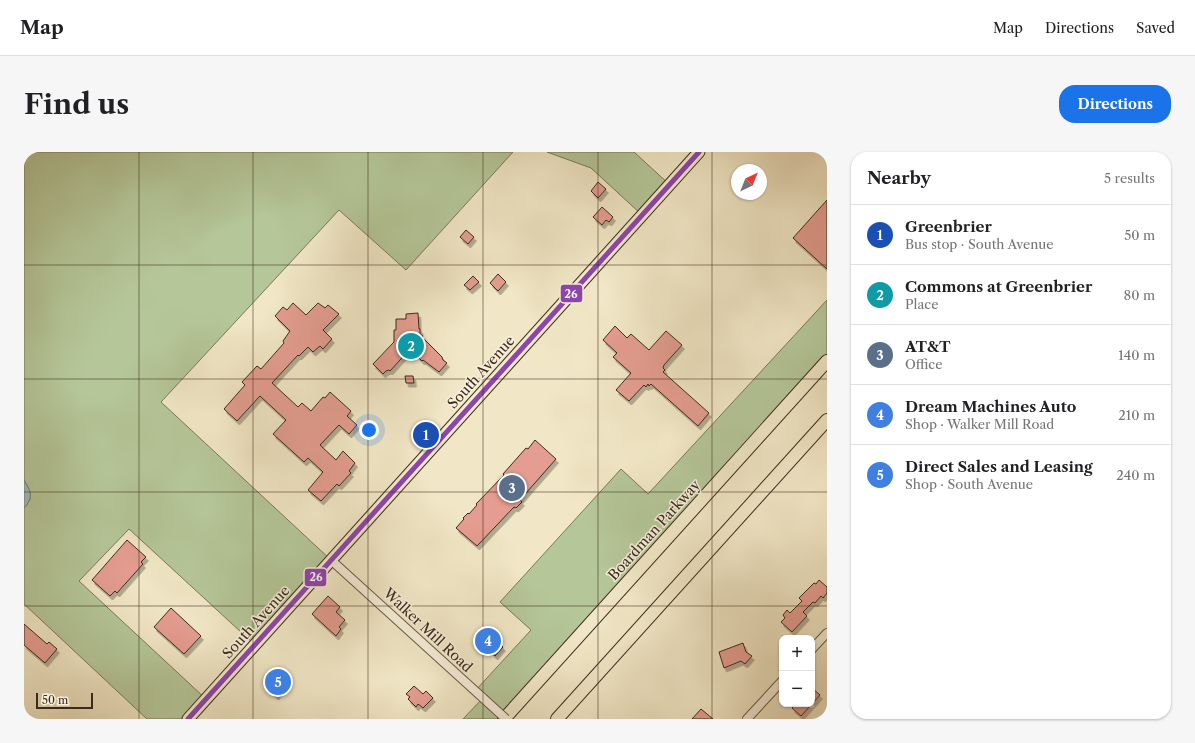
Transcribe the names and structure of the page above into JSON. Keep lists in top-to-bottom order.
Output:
{
  "streets": {
    "highway": ["Boardman Parkway"],
    "main road": ["South Avenue"],
    "street": ["Walker Mill Road"]
  },
  "crossings": [
    ["South Avenue", "Walker Mill Road"],
    ["Boardman Parkway", "Walker Mill Road"]
  ],
  "lines": ["transit line 26"],
  "scale_bar": "50 m",
  "north": "top right",
  "page": {
    "header": "Map",
    "nav": ["Map", "Directions", "Saved"],
    "buttons": "Directions",
    "title": "Find us",
    "heading": ["Nearby", "5 results"],
    "list": [
      {
        "mark": "1",
        "name": "Greenbrier",
        "note": "Bus stop · South Avenue",
        "value": "50 m"
      },
      {
        "mark": "2",
        "name": "Commons at Greenbrier",
        "note": "Place",
        "value": "80 m"
      },
      {
        "mark": "3",
        "name": "AT&T",
        "note": "Office",
        "value": "140 m"
      },
      {
        "mark": "4",
        "name": "Dream Machines Auto",
        "note": "Shop · Walker Mill Road",
        "value": "210 m"
      },
      {
        "mark": "5",
        "name": "Direct Sales and Leasing",
        "note": "Shop · South Avenue",
        "value": "240 m"
      }
    ],
    "pins": [
      "2",
      "1",
      "3",
      "4",
      "5"
    ],
    "map_buttons": ["+", "−"],
    "scale": "50 m"
  }
}
